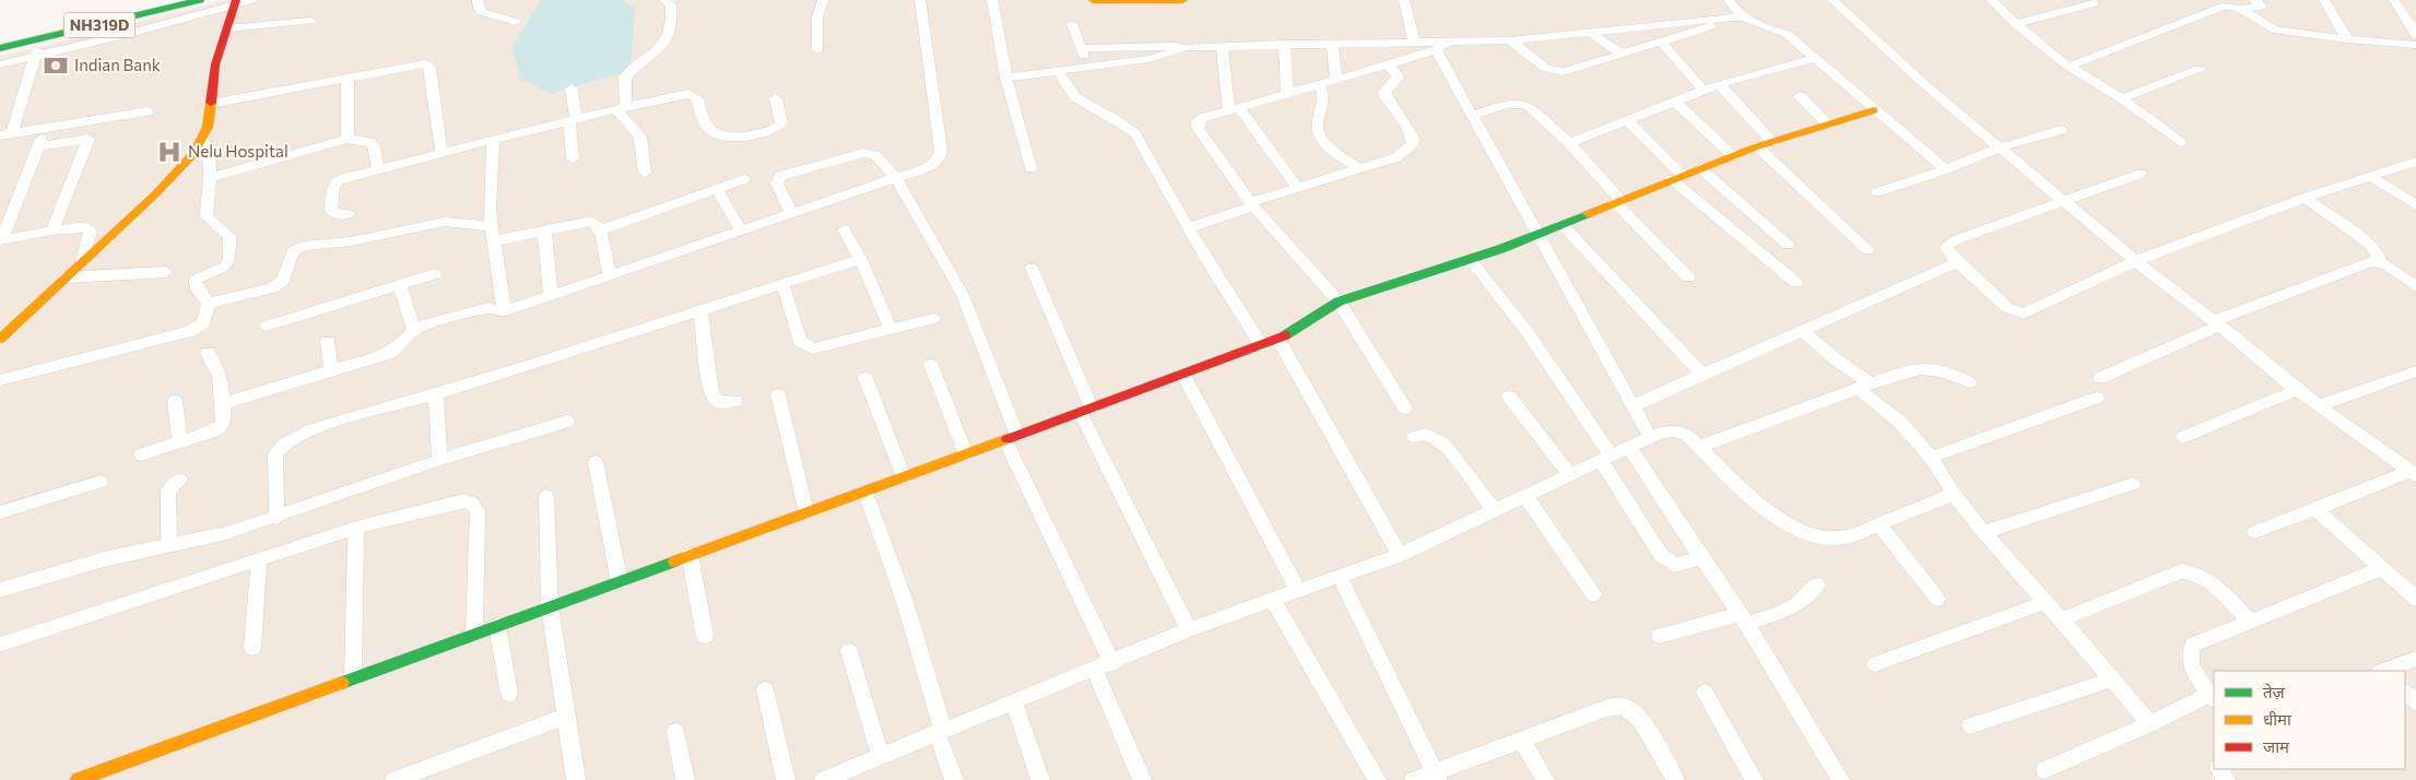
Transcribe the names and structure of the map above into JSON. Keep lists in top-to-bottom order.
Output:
{
  "streets": {
    "main road": ["NH319D"]
  },
  "places": {
    "bank": ["Indian Bank"],
    "hospital": ["Nelu Hospital"]
  },
  "legend": ["तेज़", "धीमा", "जाम"]
}
